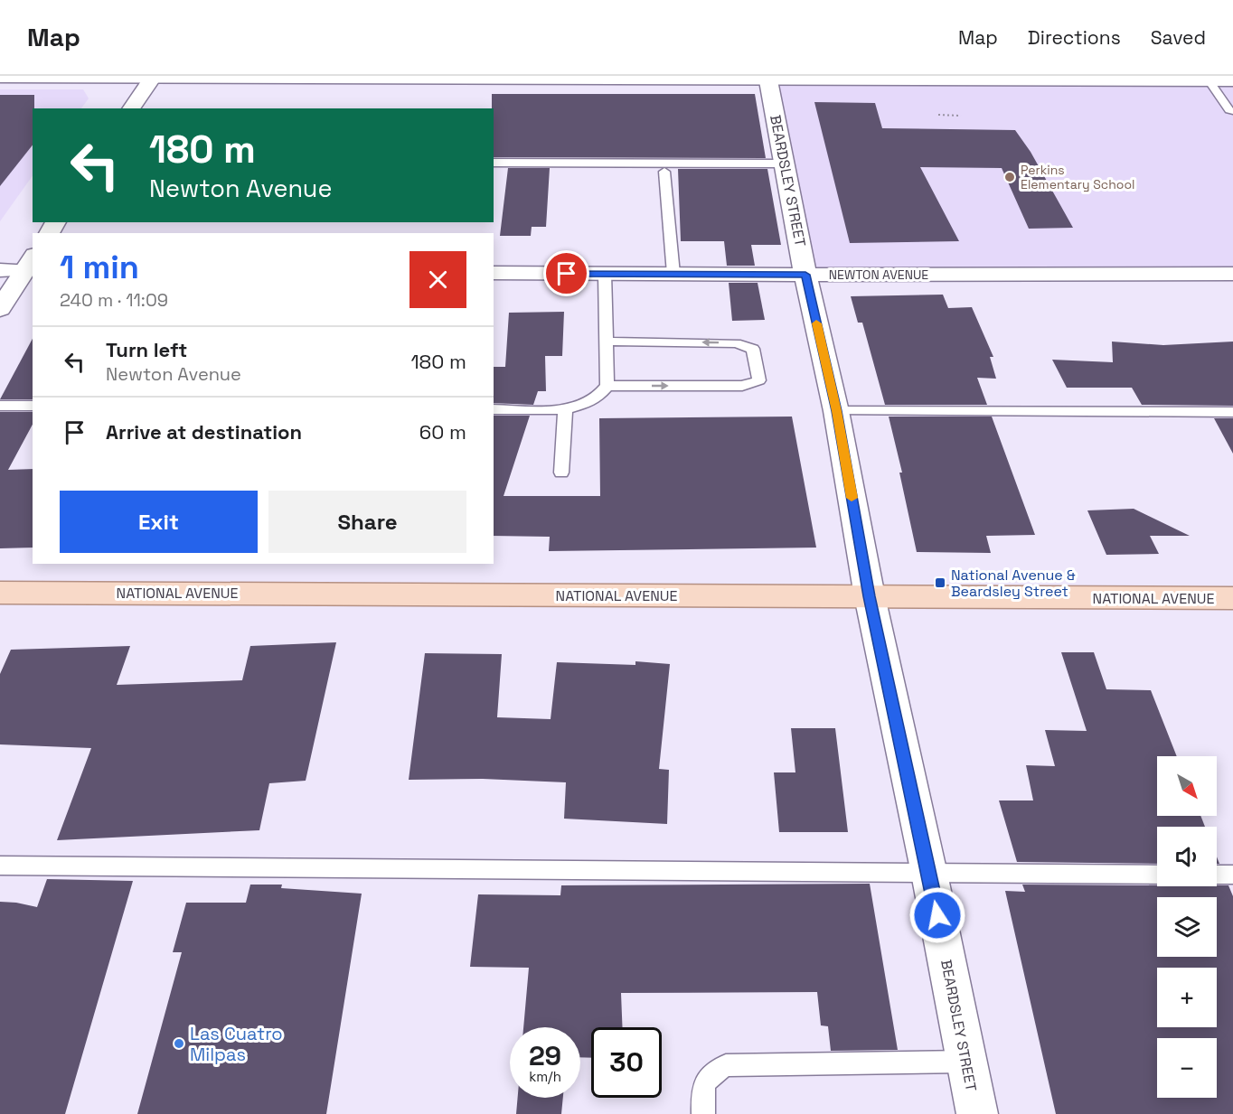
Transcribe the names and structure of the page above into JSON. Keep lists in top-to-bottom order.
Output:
{
  "streets": {
    "main road": ["NATIONAL AVENUE"],
    "street": ["BEARDSLEY STREET", "NEWTON AVENUE"]
  },
  "crossings": [
    ["BEARDSLEY STREET", "NEWTON AVENUE"],
    ["BEARDSLEY STREET", "NATIONAL AVENUE"]
  ],
  "places": {
    "other": ["Perkins Elementary School", "Las Cuatro Milpas"],
    "transit": ["National Avenue & Beardsley Street"]
  },
  "north": "bottom right",
  "page": {
    "header": "Map",
    "nav": ["Map", "Directions", "Saved"],
    "turn": ["180 m", "Newton Avenue"],
    "heading": ["1 min", "240 m · 11:09"],
    "list": [
      {
        "name": "Turn left",
        "note": "Newton Avenue",
        "value": "180 m"
      },
      {
        "name": "Arrive at destination",
        "value": "60 m"
      }
    ],
    "buttons": ["Exit", "Share"],
    "map_buttons": ["+", "−"],
    "speed": "29 km/h",
    "limit": "30"
  }
}
